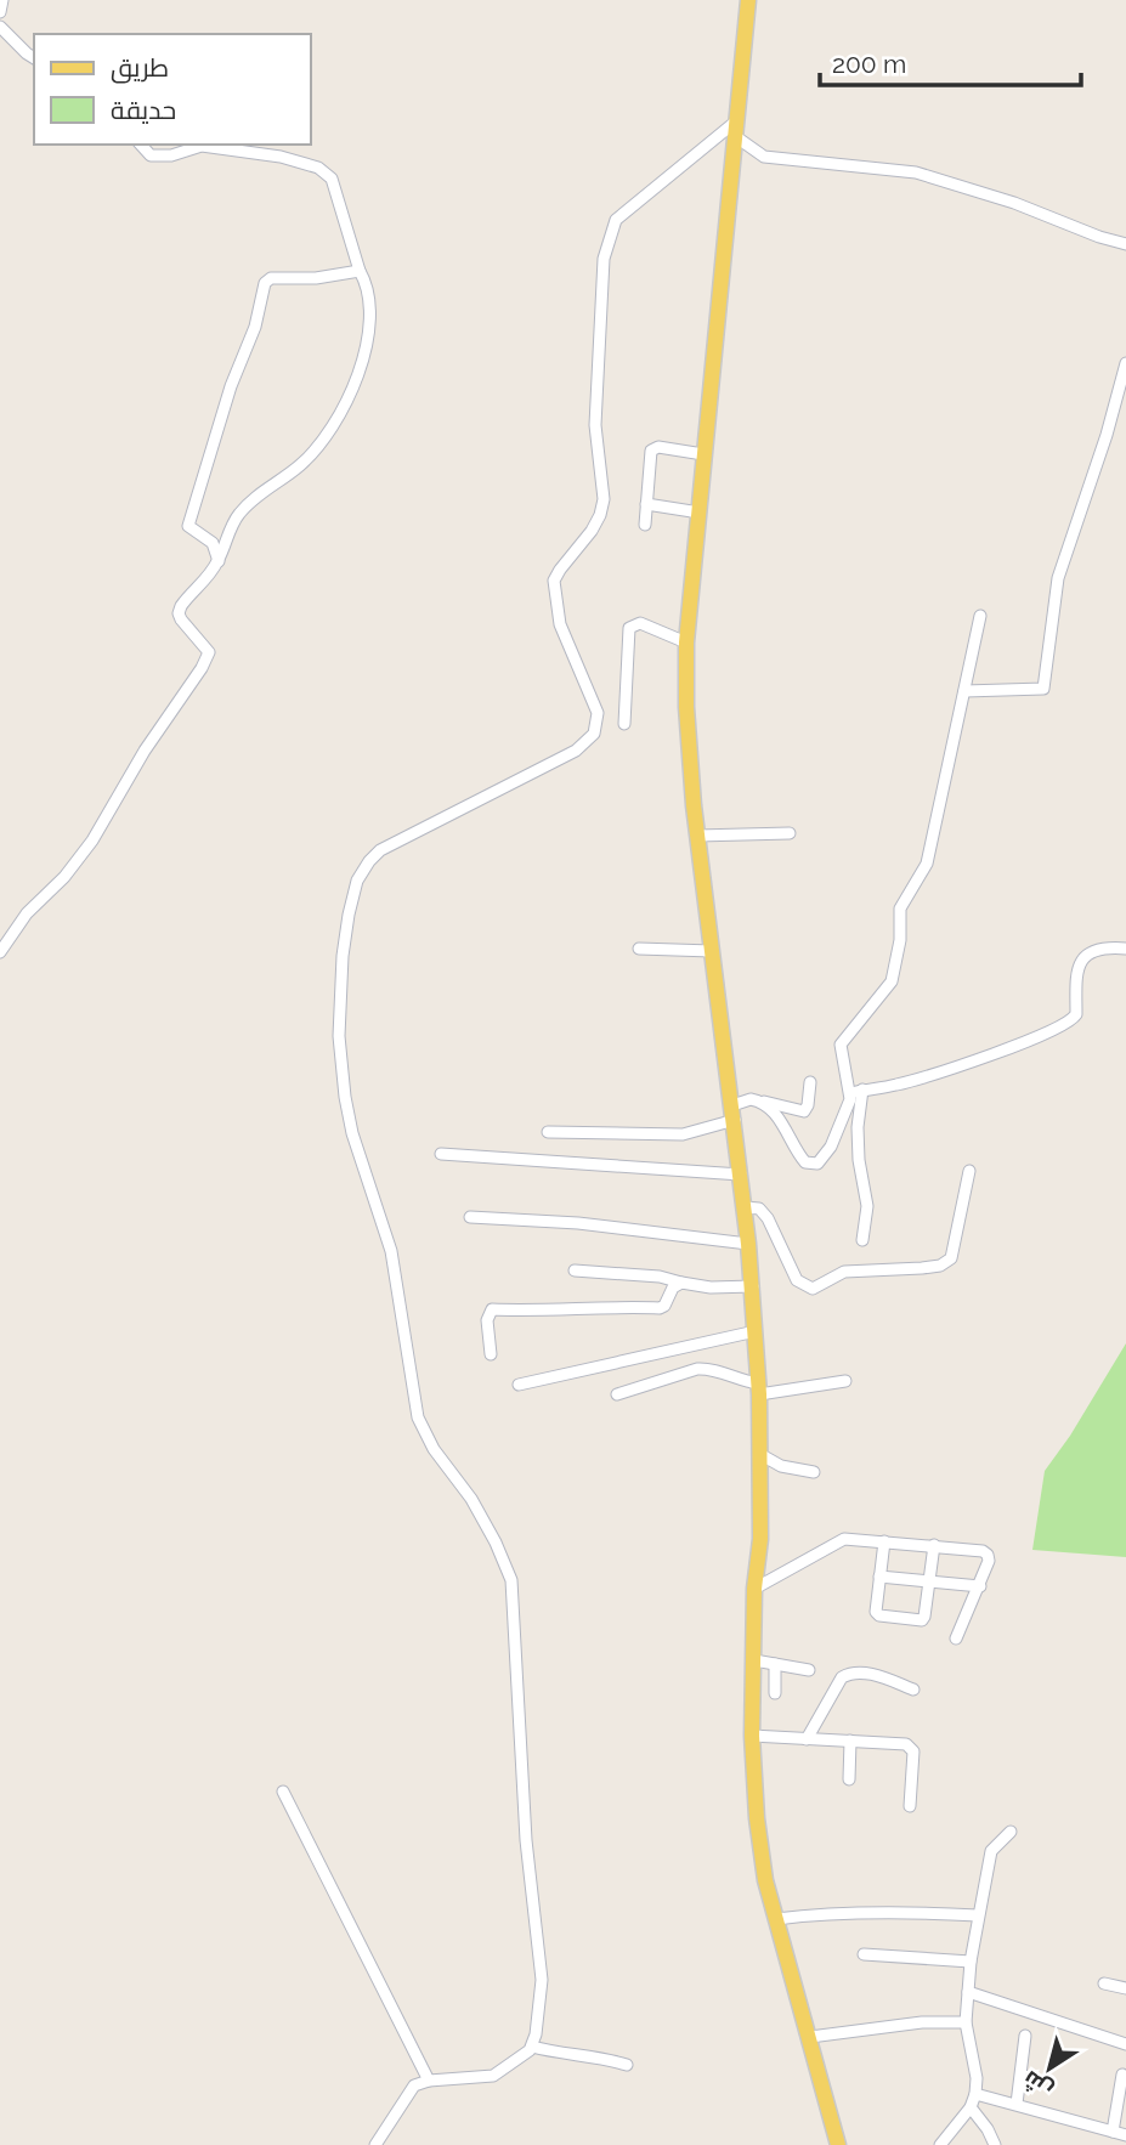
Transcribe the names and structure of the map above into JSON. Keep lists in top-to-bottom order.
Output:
{
  "legend": ["طريق", "حديقة"],
  "scale_bar": "200 m",
  "north": "bottom left"
}
